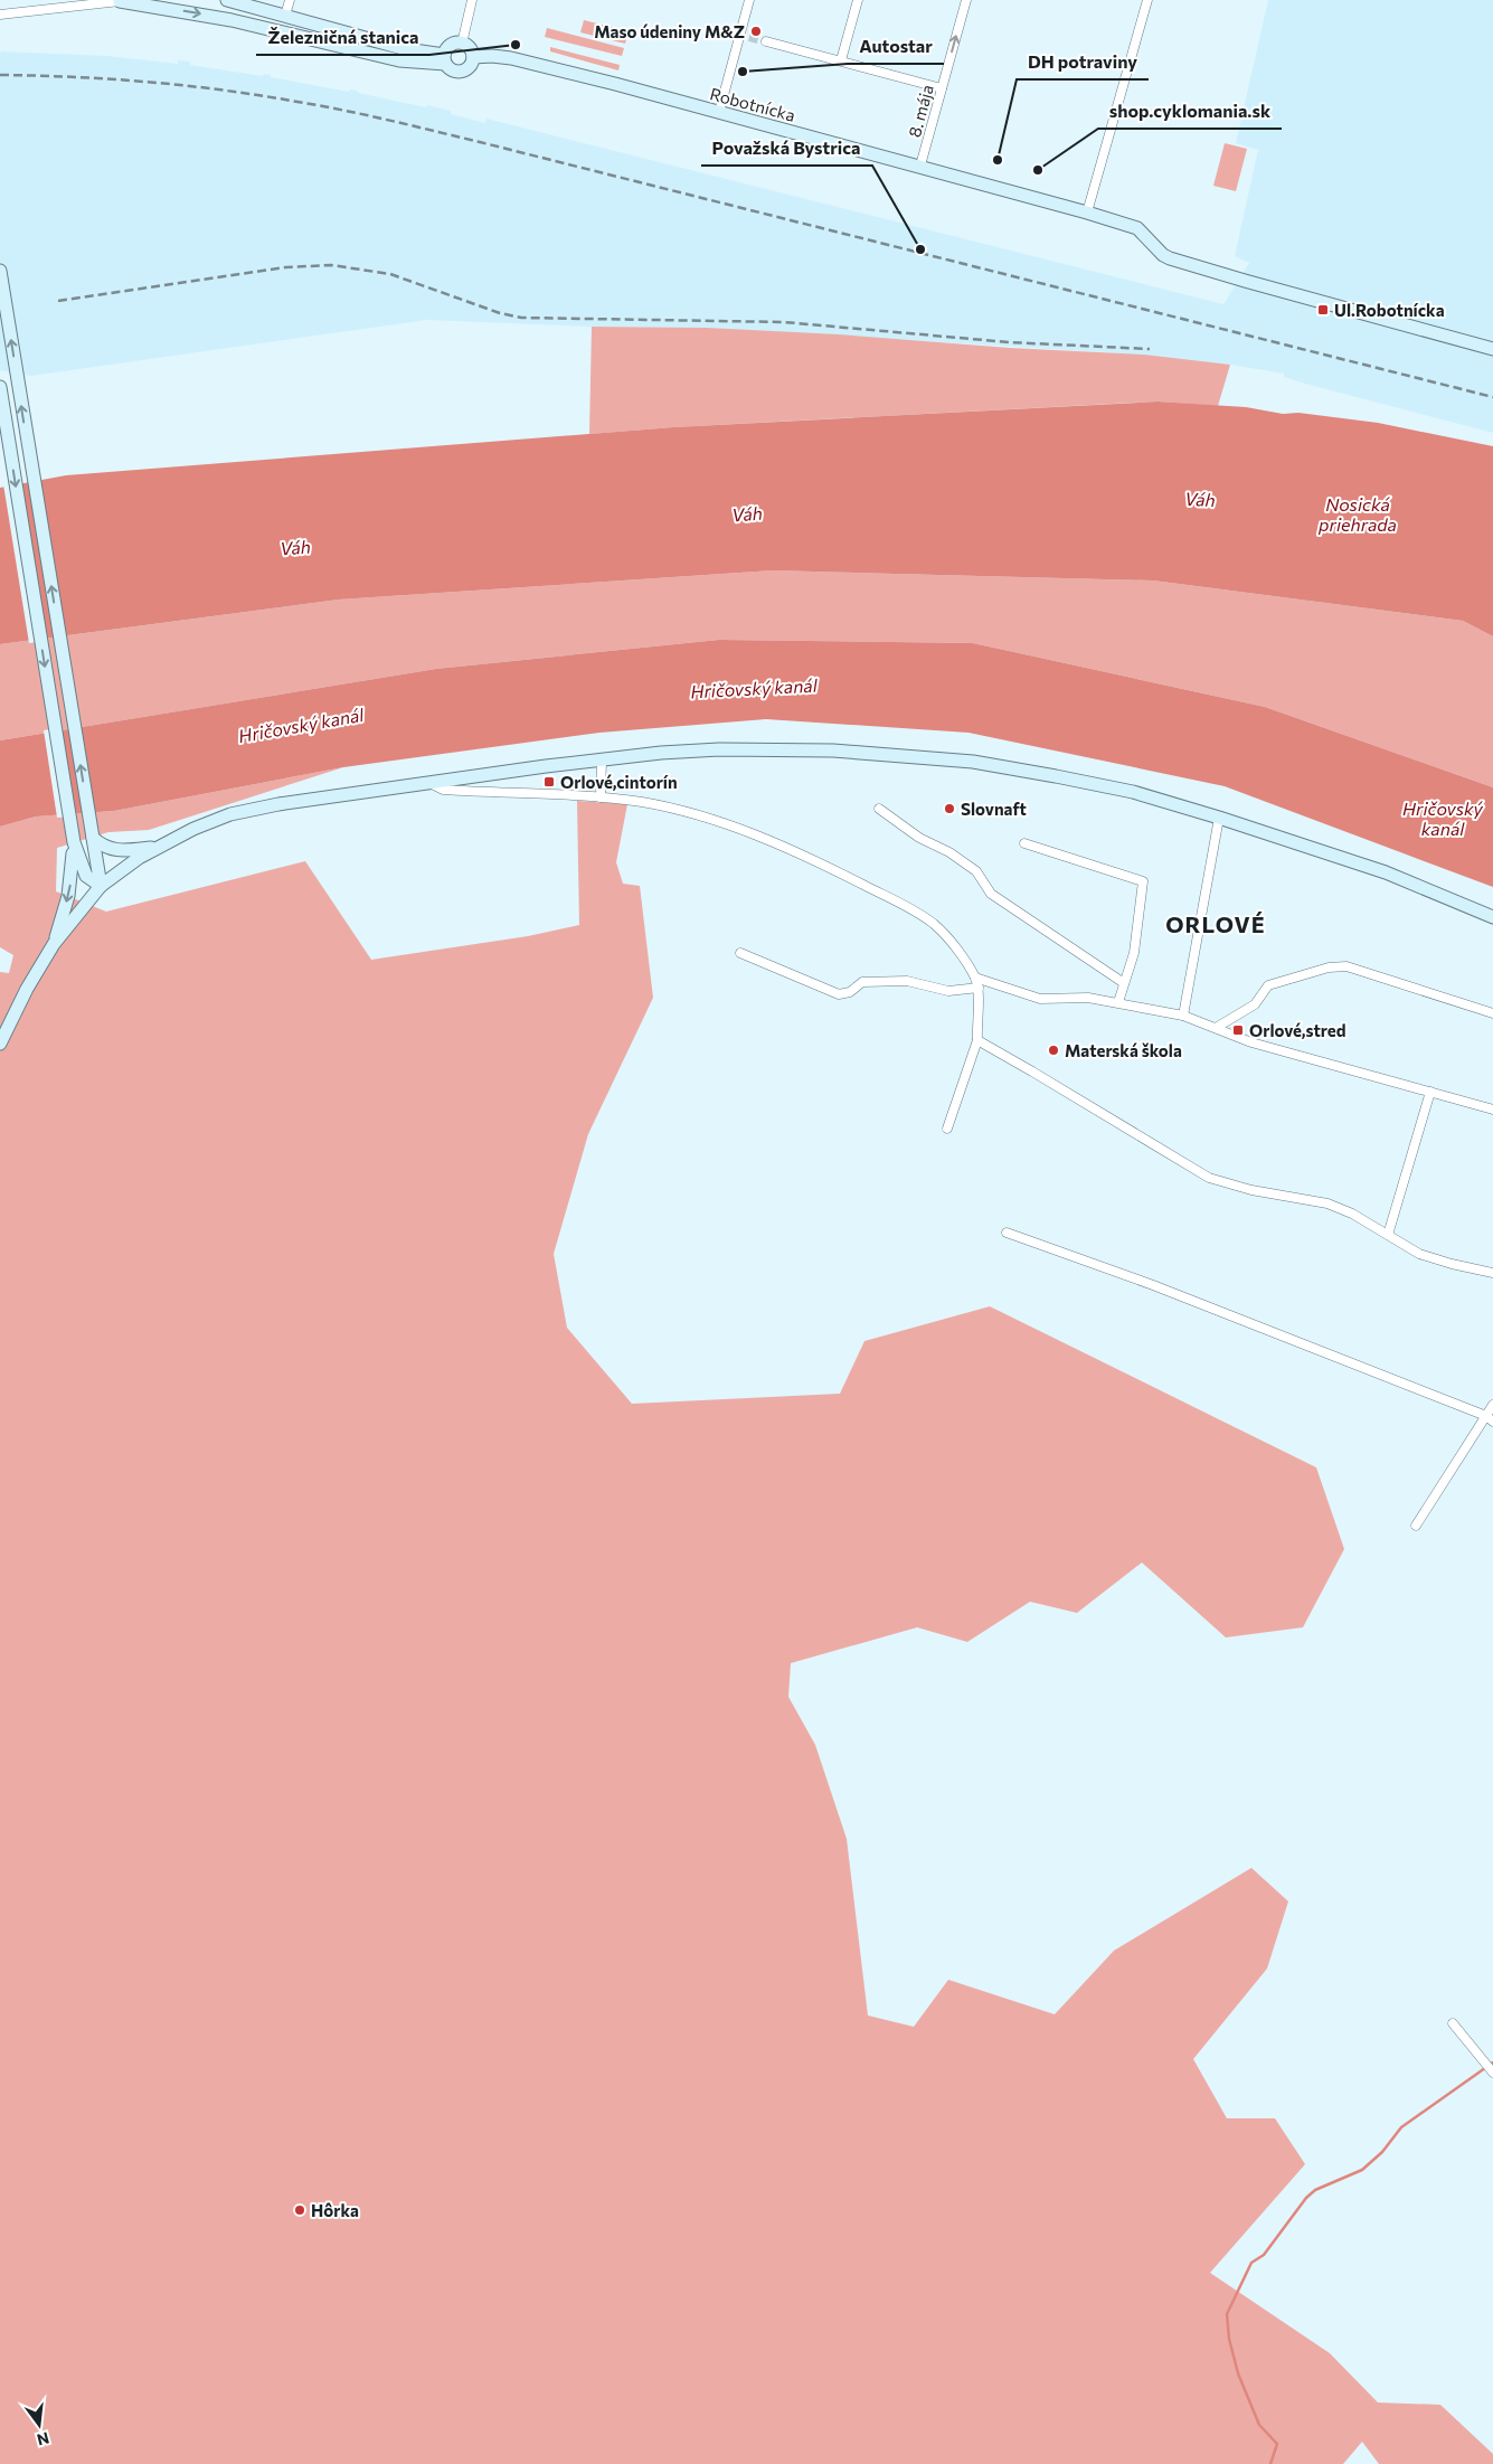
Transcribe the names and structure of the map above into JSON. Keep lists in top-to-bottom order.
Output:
{
  "streets": {
    "main road": ["Robotnícka"],
    "street": ["8. mája"]
  },
  "crossings": [
    ["Robotnícka", "8. mája"]
  ],
  "one_way": ["8. mája"],
  "districts": ["ORLOVÉ"],
  "water": ["Váh", "Nosická priehrada", "Hričovský kanál"],
  "places": {
    "other": [
      "Maso údeniny M&Z",
      "Železničná stanica",
      "Autostar",
      "DH potraviny",
      "shop.cyklomania.sk",
      "Považská Bystrica",
      "Slovnaft",
      "Materská škola",
      "Hôrka"
    ],
    "transit": ["Ul.Robotnícka", "Orlové,cintorín", "Orlové,stred"]
  },
  "north": "bottom"
}
